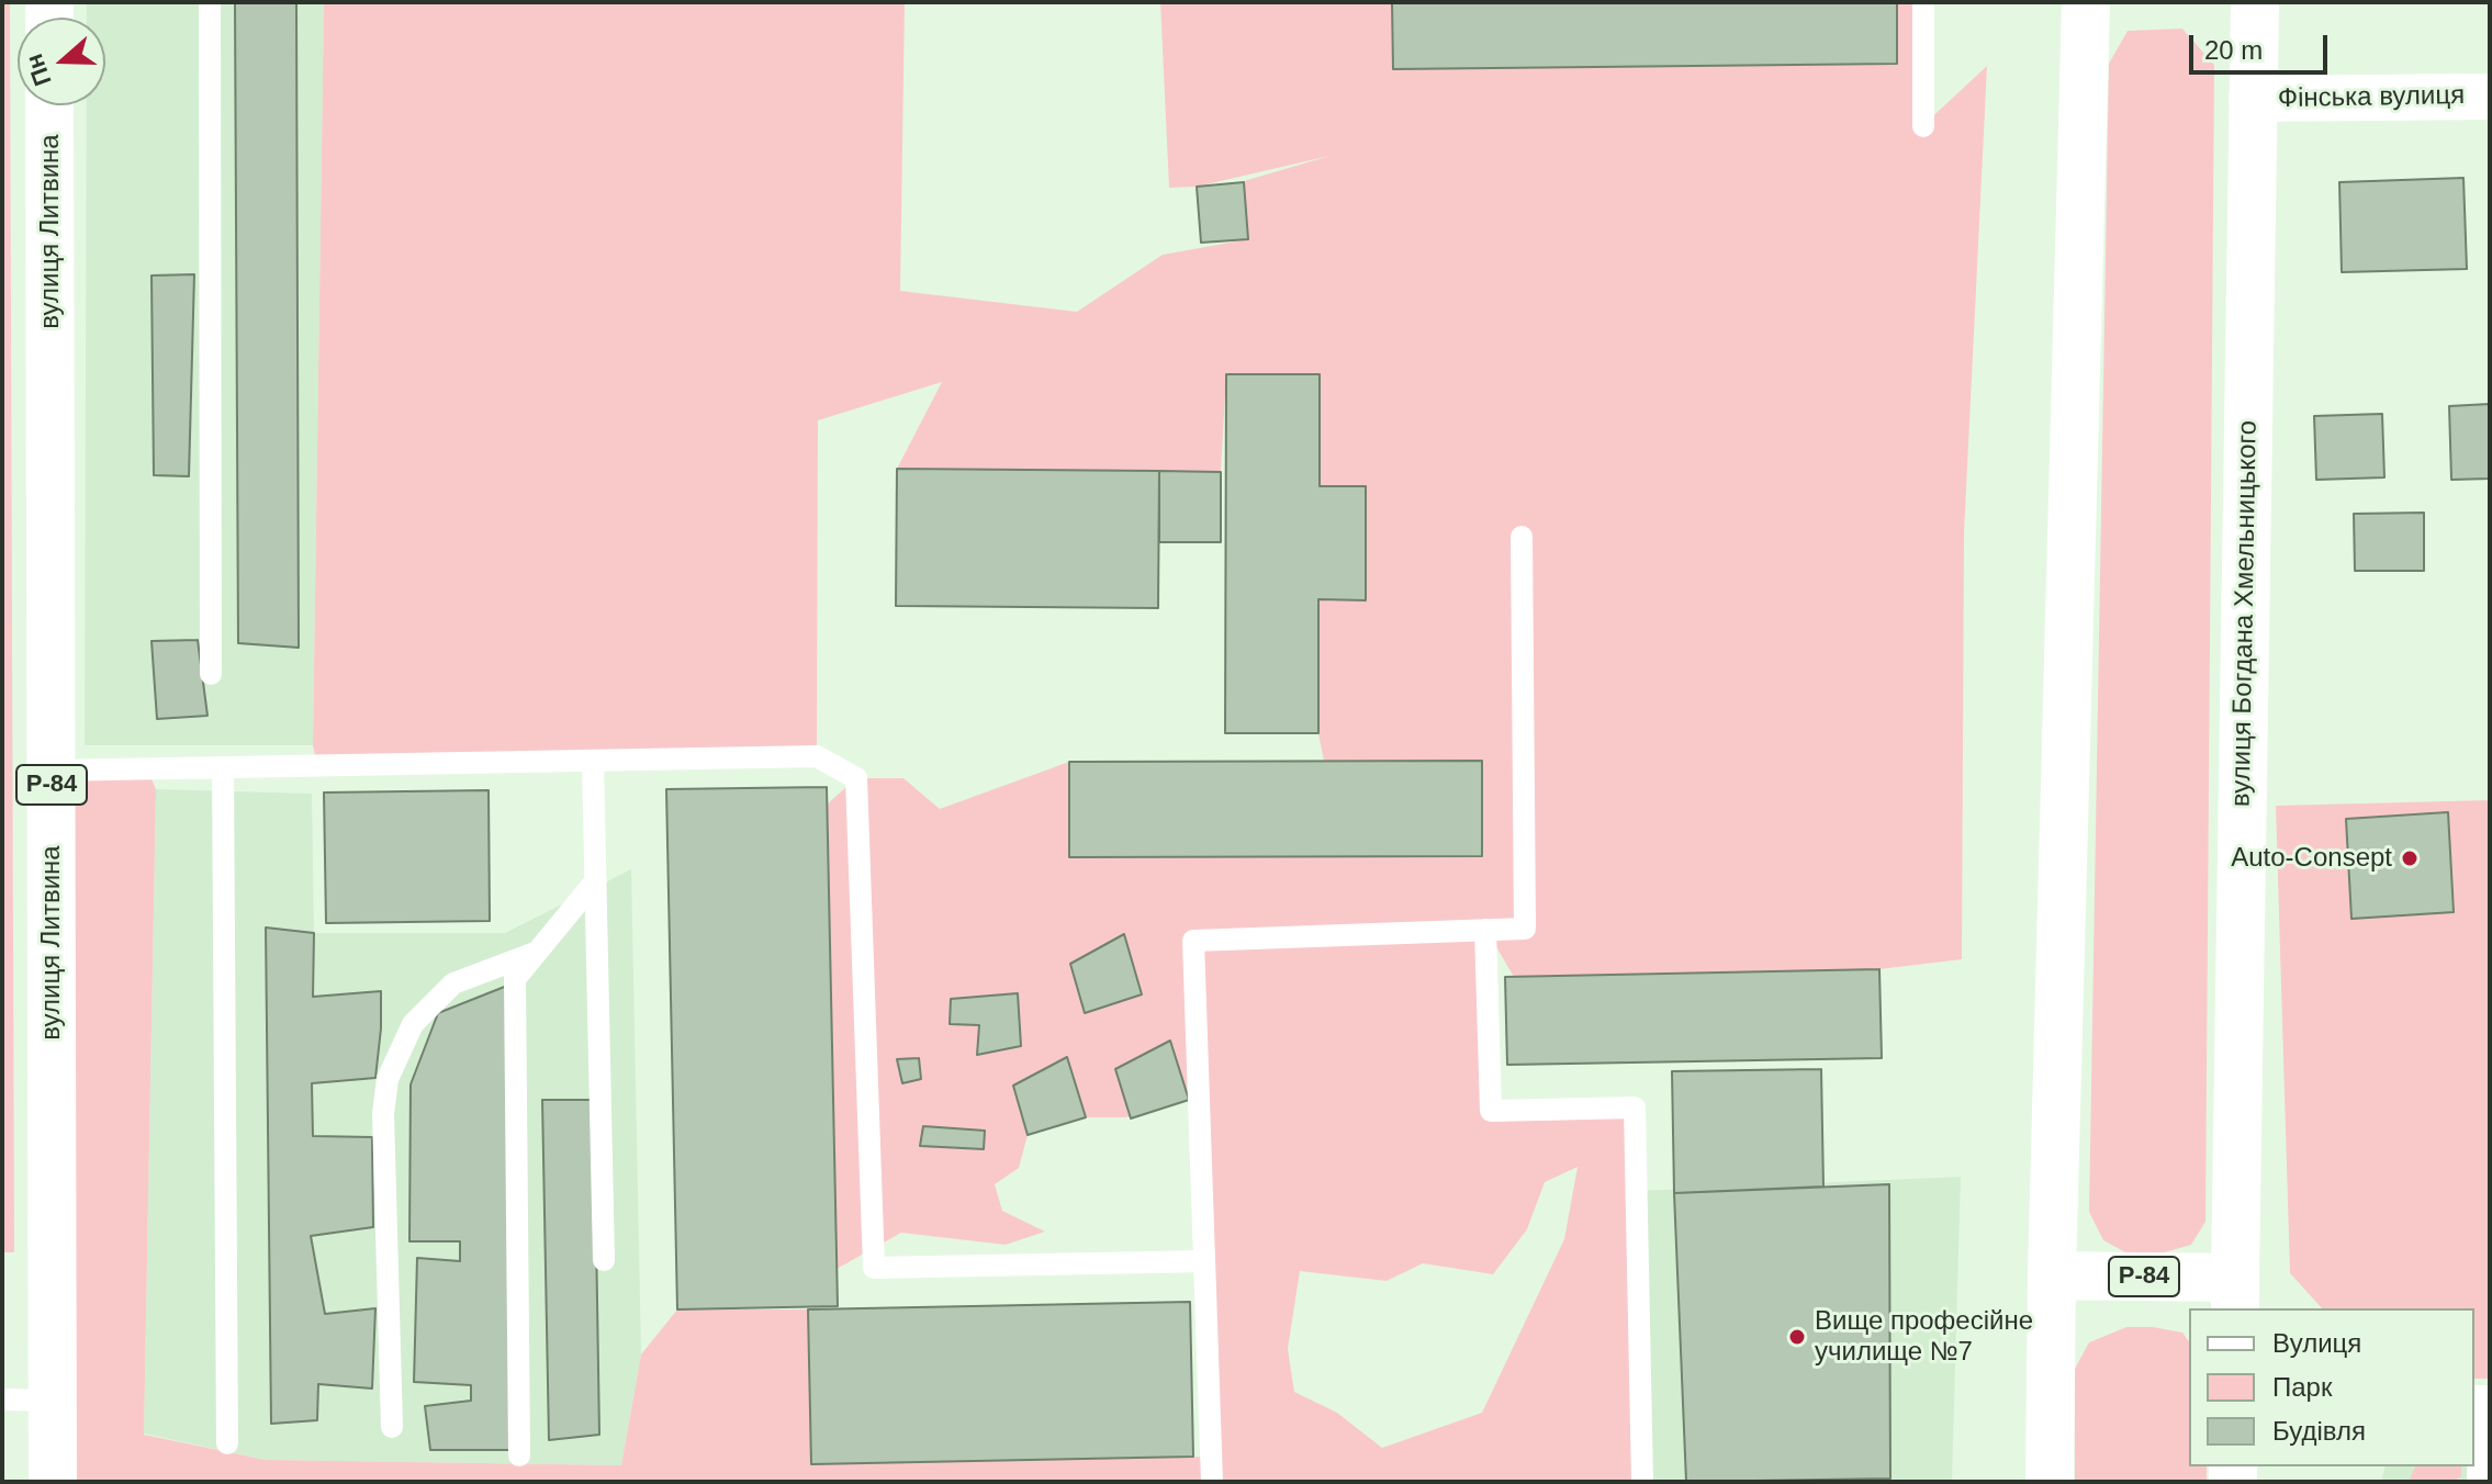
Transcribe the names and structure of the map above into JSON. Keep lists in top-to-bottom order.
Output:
{
  "streets": {
    "street": [
      "Фінська вулиця",
      "вулиця Литвина",
      "вулиця Богдана Хмельницького",
      "Р-84"
    ]
  },
  "crossings": [
    ["Фінська вулиця", "вулиця Богдана Хмельницького"]
  ],
  "places": ["Auto-Consept", "Вище професійне училище №7"],
  "legend": ["Вулиця", "Парк", "Будівля"],
  "scale_bar": "20 m",
  "north": "left"
}
